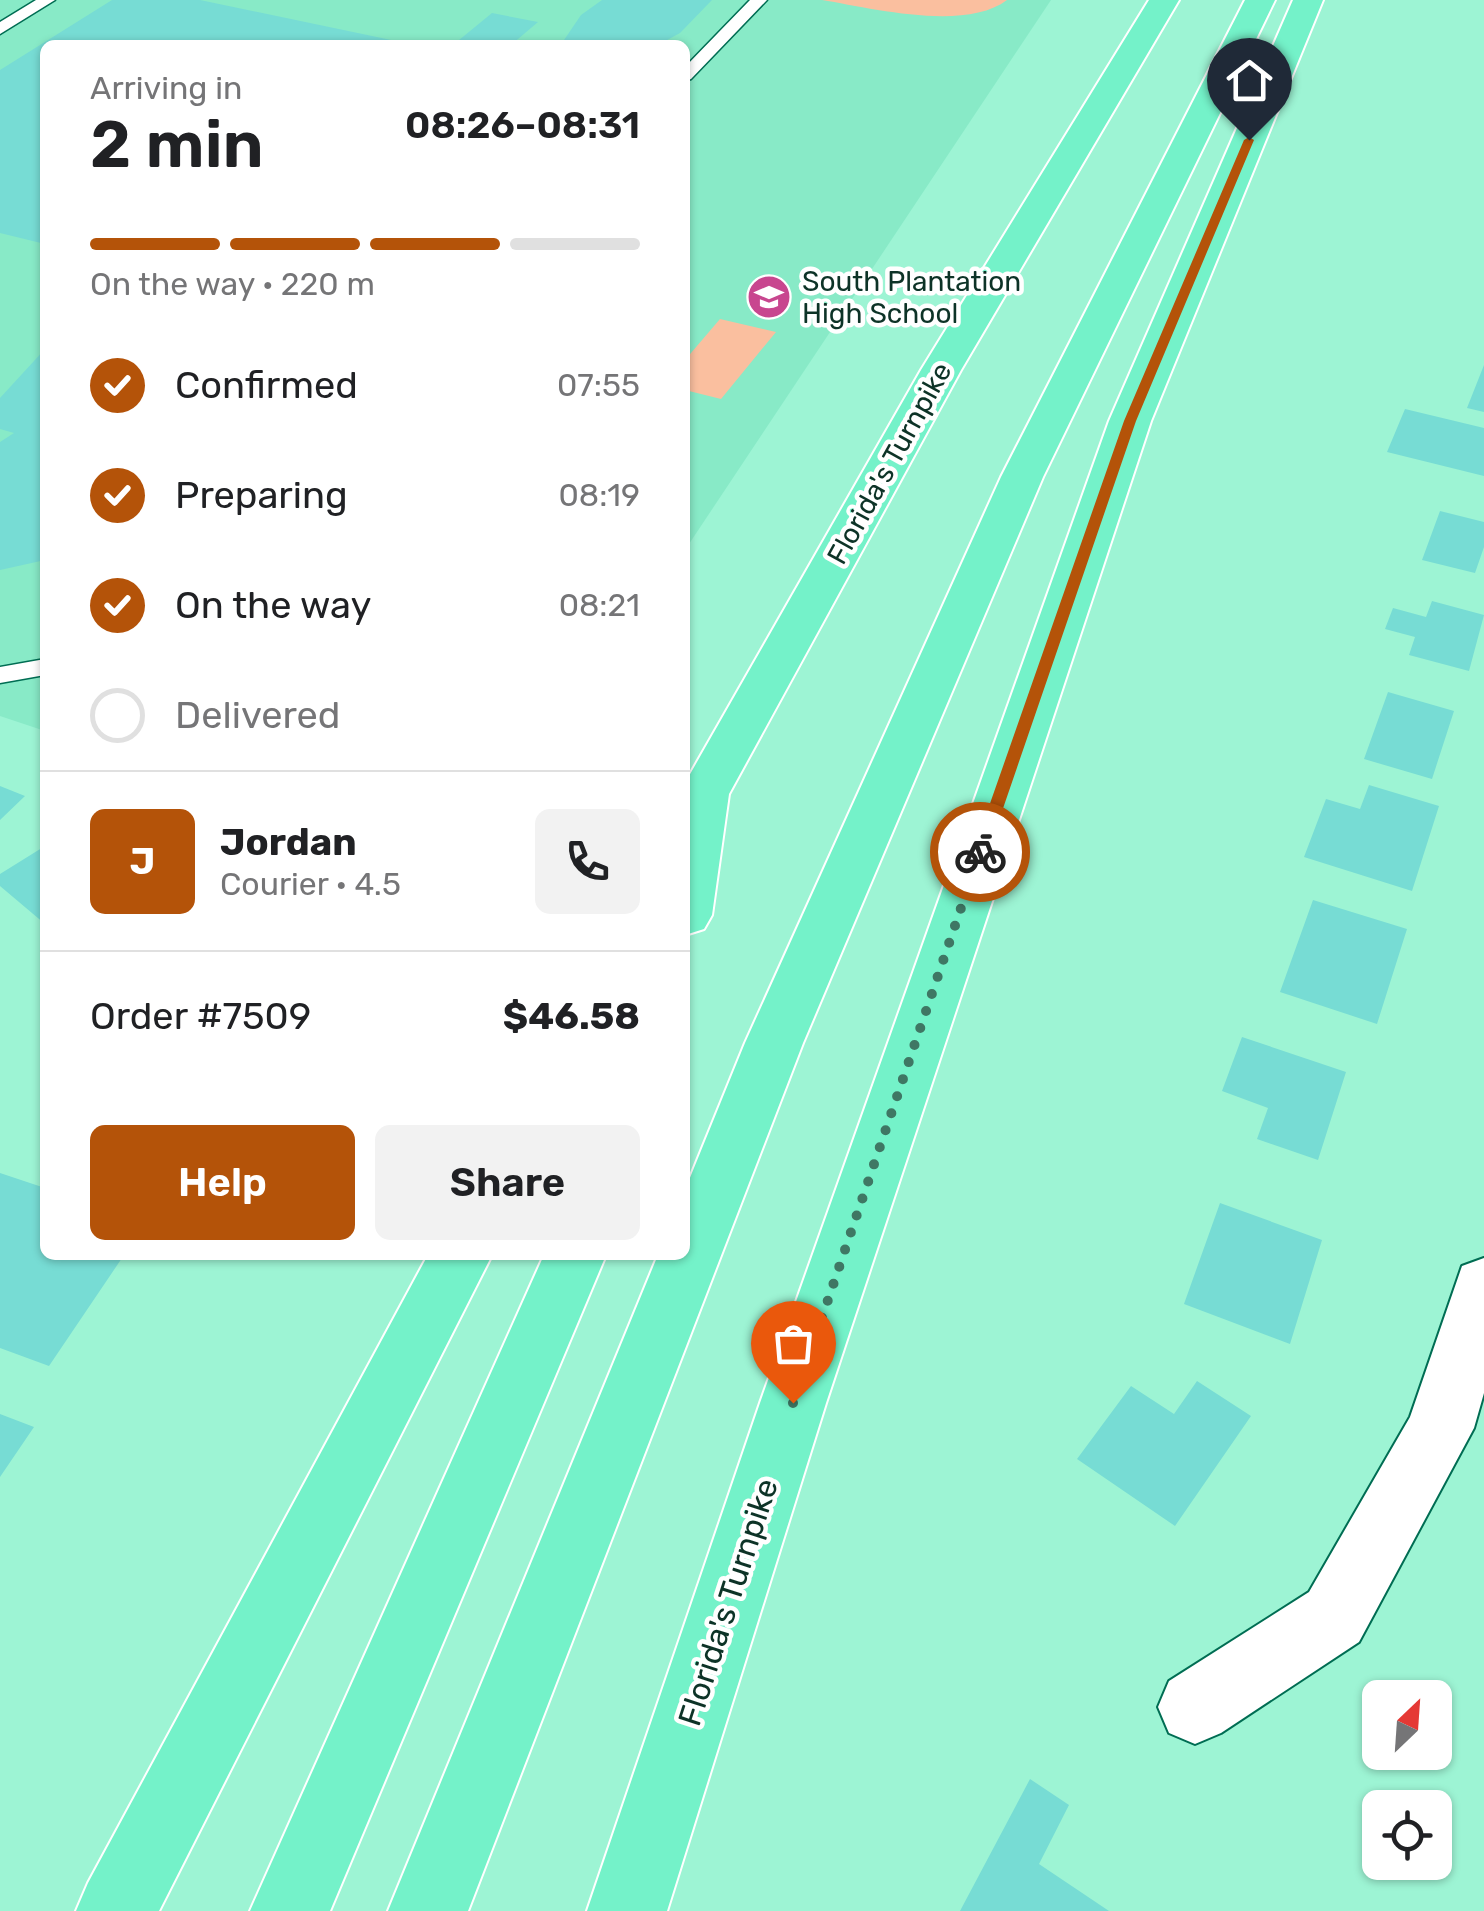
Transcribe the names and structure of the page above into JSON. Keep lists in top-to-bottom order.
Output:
{
  "streets": {
    "highway": ["Florida's Turnpike"]
  },
  "places": {
    "school or university": ["South Plantation High School"]
  },
  "north": "top right",
  "page": {
    "heading": ["2 min", "Arriving in", "08:26–08:31"],
    "panel": [
      "Jordan",
      "Courier · 4.5",
      "Order #7509",
      "$46.58"
    ],
    "bar": "On the way · 220 m",
    "list": [
      ["Confirmed", "07:55"],
      ["Preparing", "08:19"],
      ["On the way", "08:21"],
      "Delivered"
    ],
    "round": "J",
    "buttons": ["Help", "Share"]
  }
}
